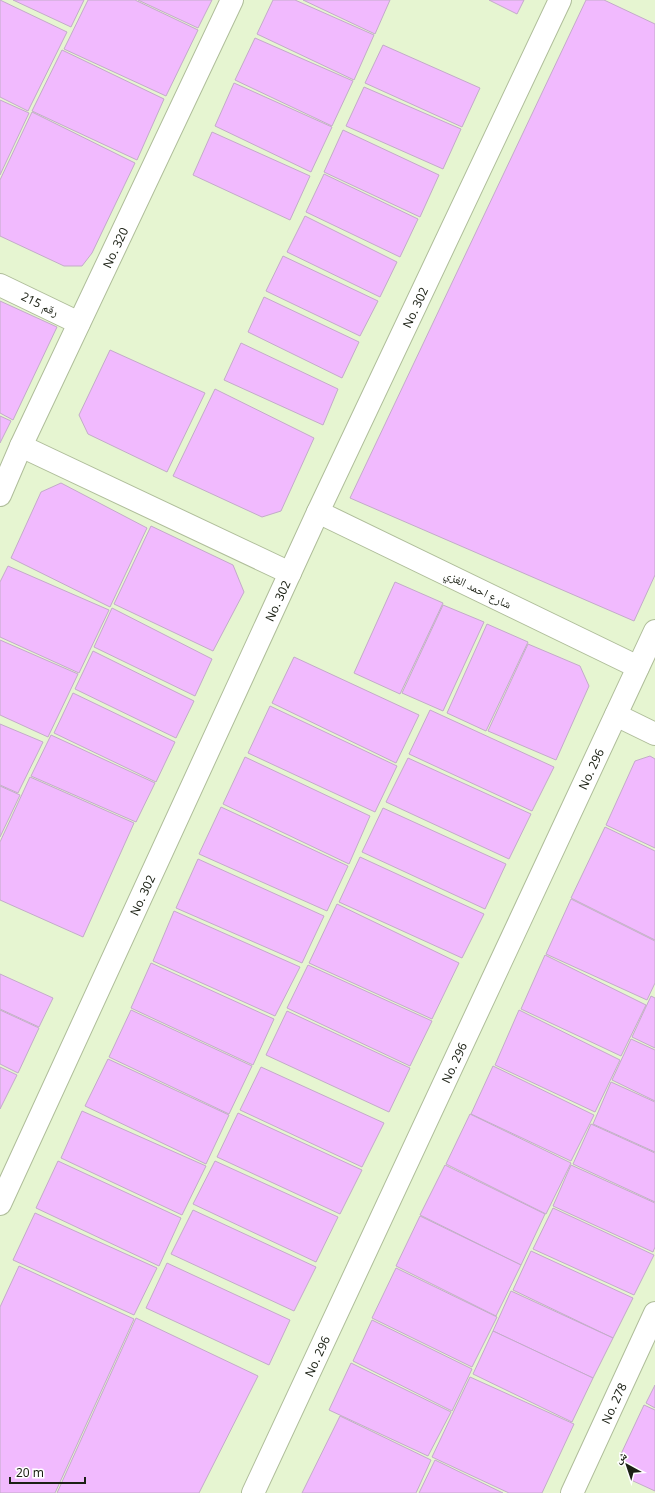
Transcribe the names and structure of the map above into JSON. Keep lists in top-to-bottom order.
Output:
{
  "streets": {
    "street": [
      "No. 320",
      "رقم 215",
      "No. 302",
      "شارع احمد الغزي",
      "No. 296",
      "No. 278"
    ]
  },
  "crossings": [
    ["No. 320", "رقم 215"],
    ["No. 302", "شارع احمد الغزي"],
    ["شارع احمد الغزي", "No. 296"]
  ],
  "scale_bar": "20 m",
  "north": "top left"
}
